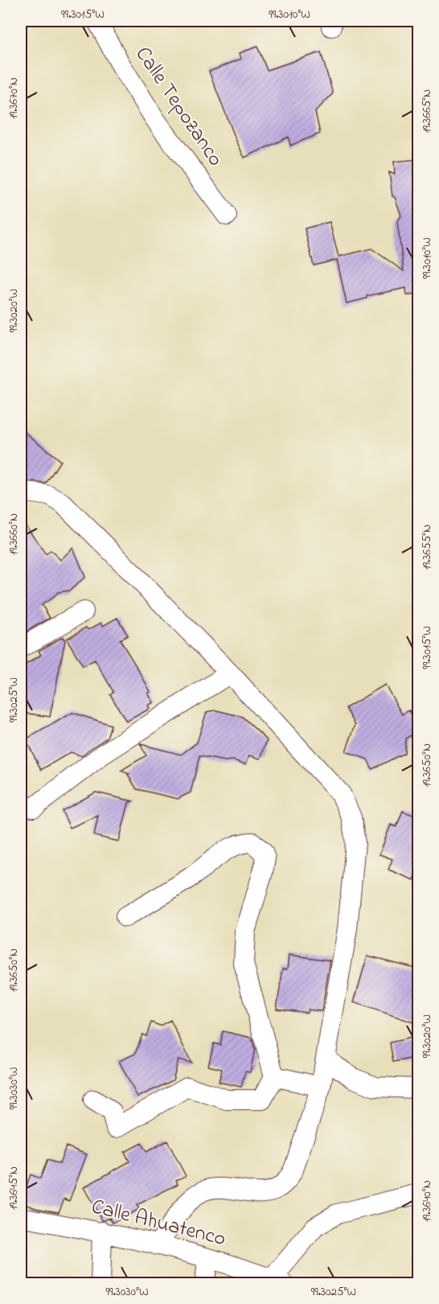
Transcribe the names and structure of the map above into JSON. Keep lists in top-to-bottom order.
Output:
{
  "streets": {
    "street": ["Calle Tepozanco", "Calle Ahuatenco"]
  },
  "coordinates": [
    "99.3015°W",
    "99.3010°W",
    "19.3670°N",
    "19.3665°N",
    "99.3020°W",
    "19.3660°N",
    "19.3655°N",
    "99.3025°W",
    "19.3650°N",
    "99.3030°W",
    "19.3645°N",
    "19.3640°N"
  ]
}
